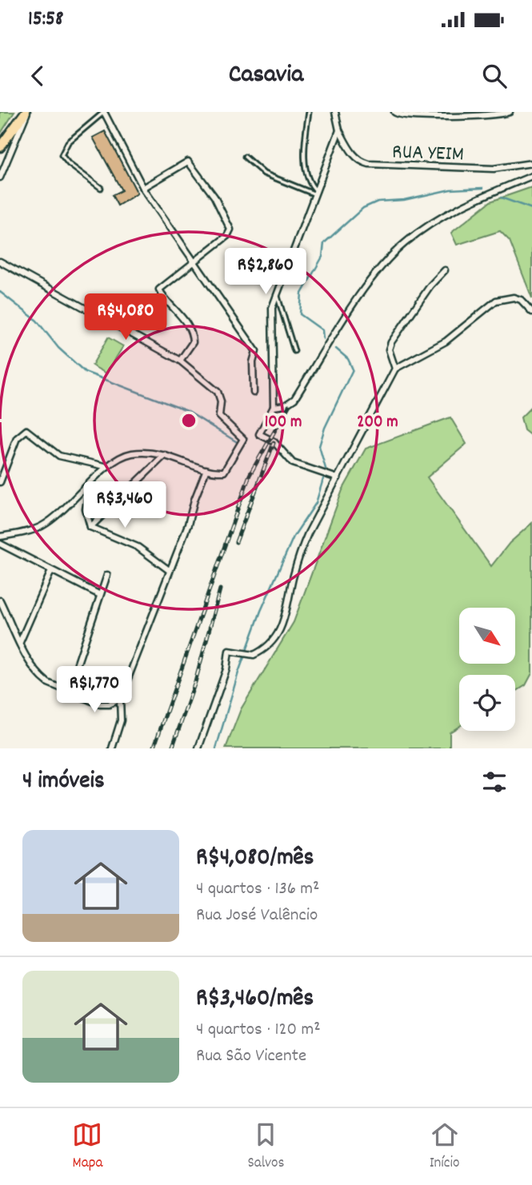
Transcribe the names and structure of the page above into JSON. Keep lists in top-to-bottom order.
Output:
{
  "streets": {
    "street": ["RUA YEIM"]
  },
  "north": "bottom right",
  "page": {
    "status": "15:58",
    "header": "Casavia",
    "price": [
      "R$2,860",
      "R$4,080",
      "R$3,460",
      "R$1,770"
    ],
    "heading": "4 imóveis",
    "list": [
      {
        "name": "R$4,080/mês",
        "note": "4 quartos · 136 m² · Rua José Valêncio"
      },
      {
        "name": "R$3,460/mês",
        "note": "4 quartos · 120 m² · Rua São Vicente"
      }
    ],
    "tabs": ["Mapa", "Salvos", "Início"]
  },
  "rings": ["100 m", "200 m"]
}
